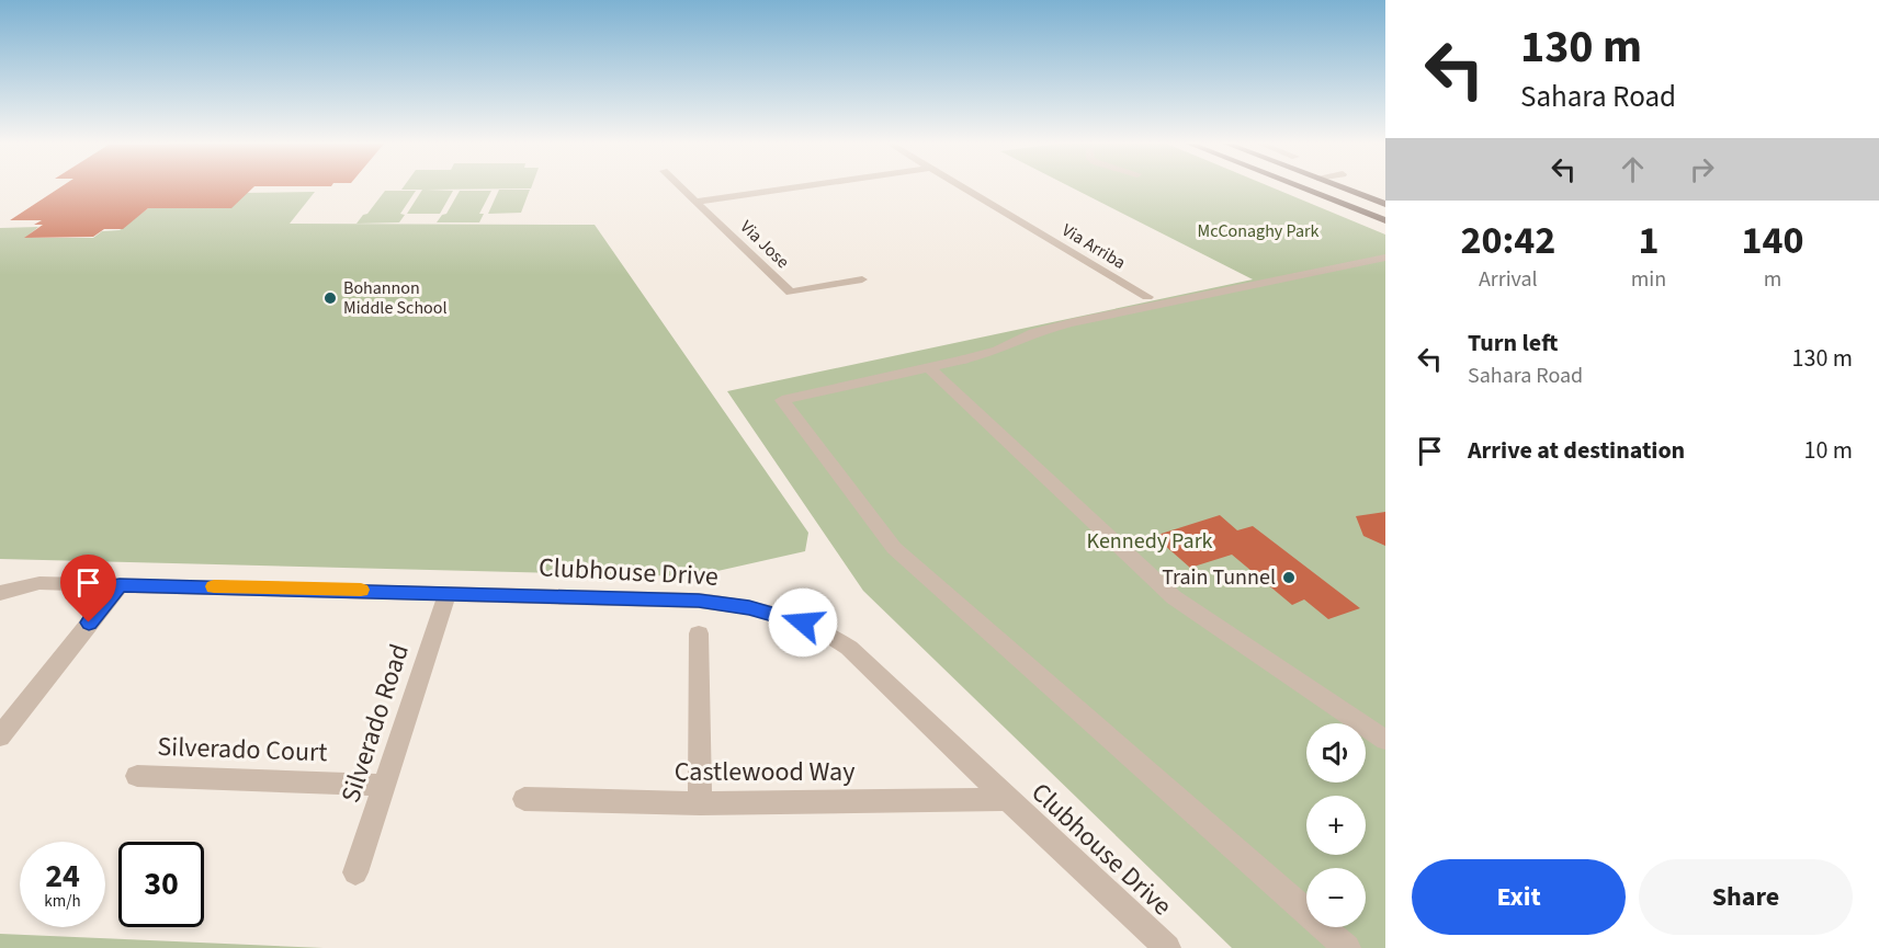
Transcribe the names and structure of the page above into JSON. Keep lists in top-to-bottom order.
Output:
{
  "streets": {
    "street": [
      "Via Jose",
      "Via Arriba",
      "Clubhouse Drive",
      "Silverado Road",
      "Silverado Court",
      "Castlewood Way"
    ]
  },
  "crossings": [
    ["Clubhouse Drive", "Silverado Road"],
    ["Clubhouse Drive", "Castlewood Way"],
    ["Silverado Road", "Silverado Court"]
  ],
  "parks": ["McConaghy Park", "Kennedy Park"],
  "places": ["Bohannon Middle School", "Train Tunnel"],
  "page": {
    "turn": ["130 m", "Sahara Road"],
    "eta": [
      "20:42",
      "Arrival",
      "1",
      "min",
      "140",
      "m"
    ],
    "list": [
      {
        "name": "Turn left",
        "note": "Sahara Road",
        "value": "130 m"
      },
      {
        "name": "Arrive at destination",
        "value": "10 m"
      }
    ],
    "map_buttons": ["+", "−"],
    "speed": "24 km/h",
    "limit": "30",
    "buttons": ["Exit", "Share"]
  }
}
